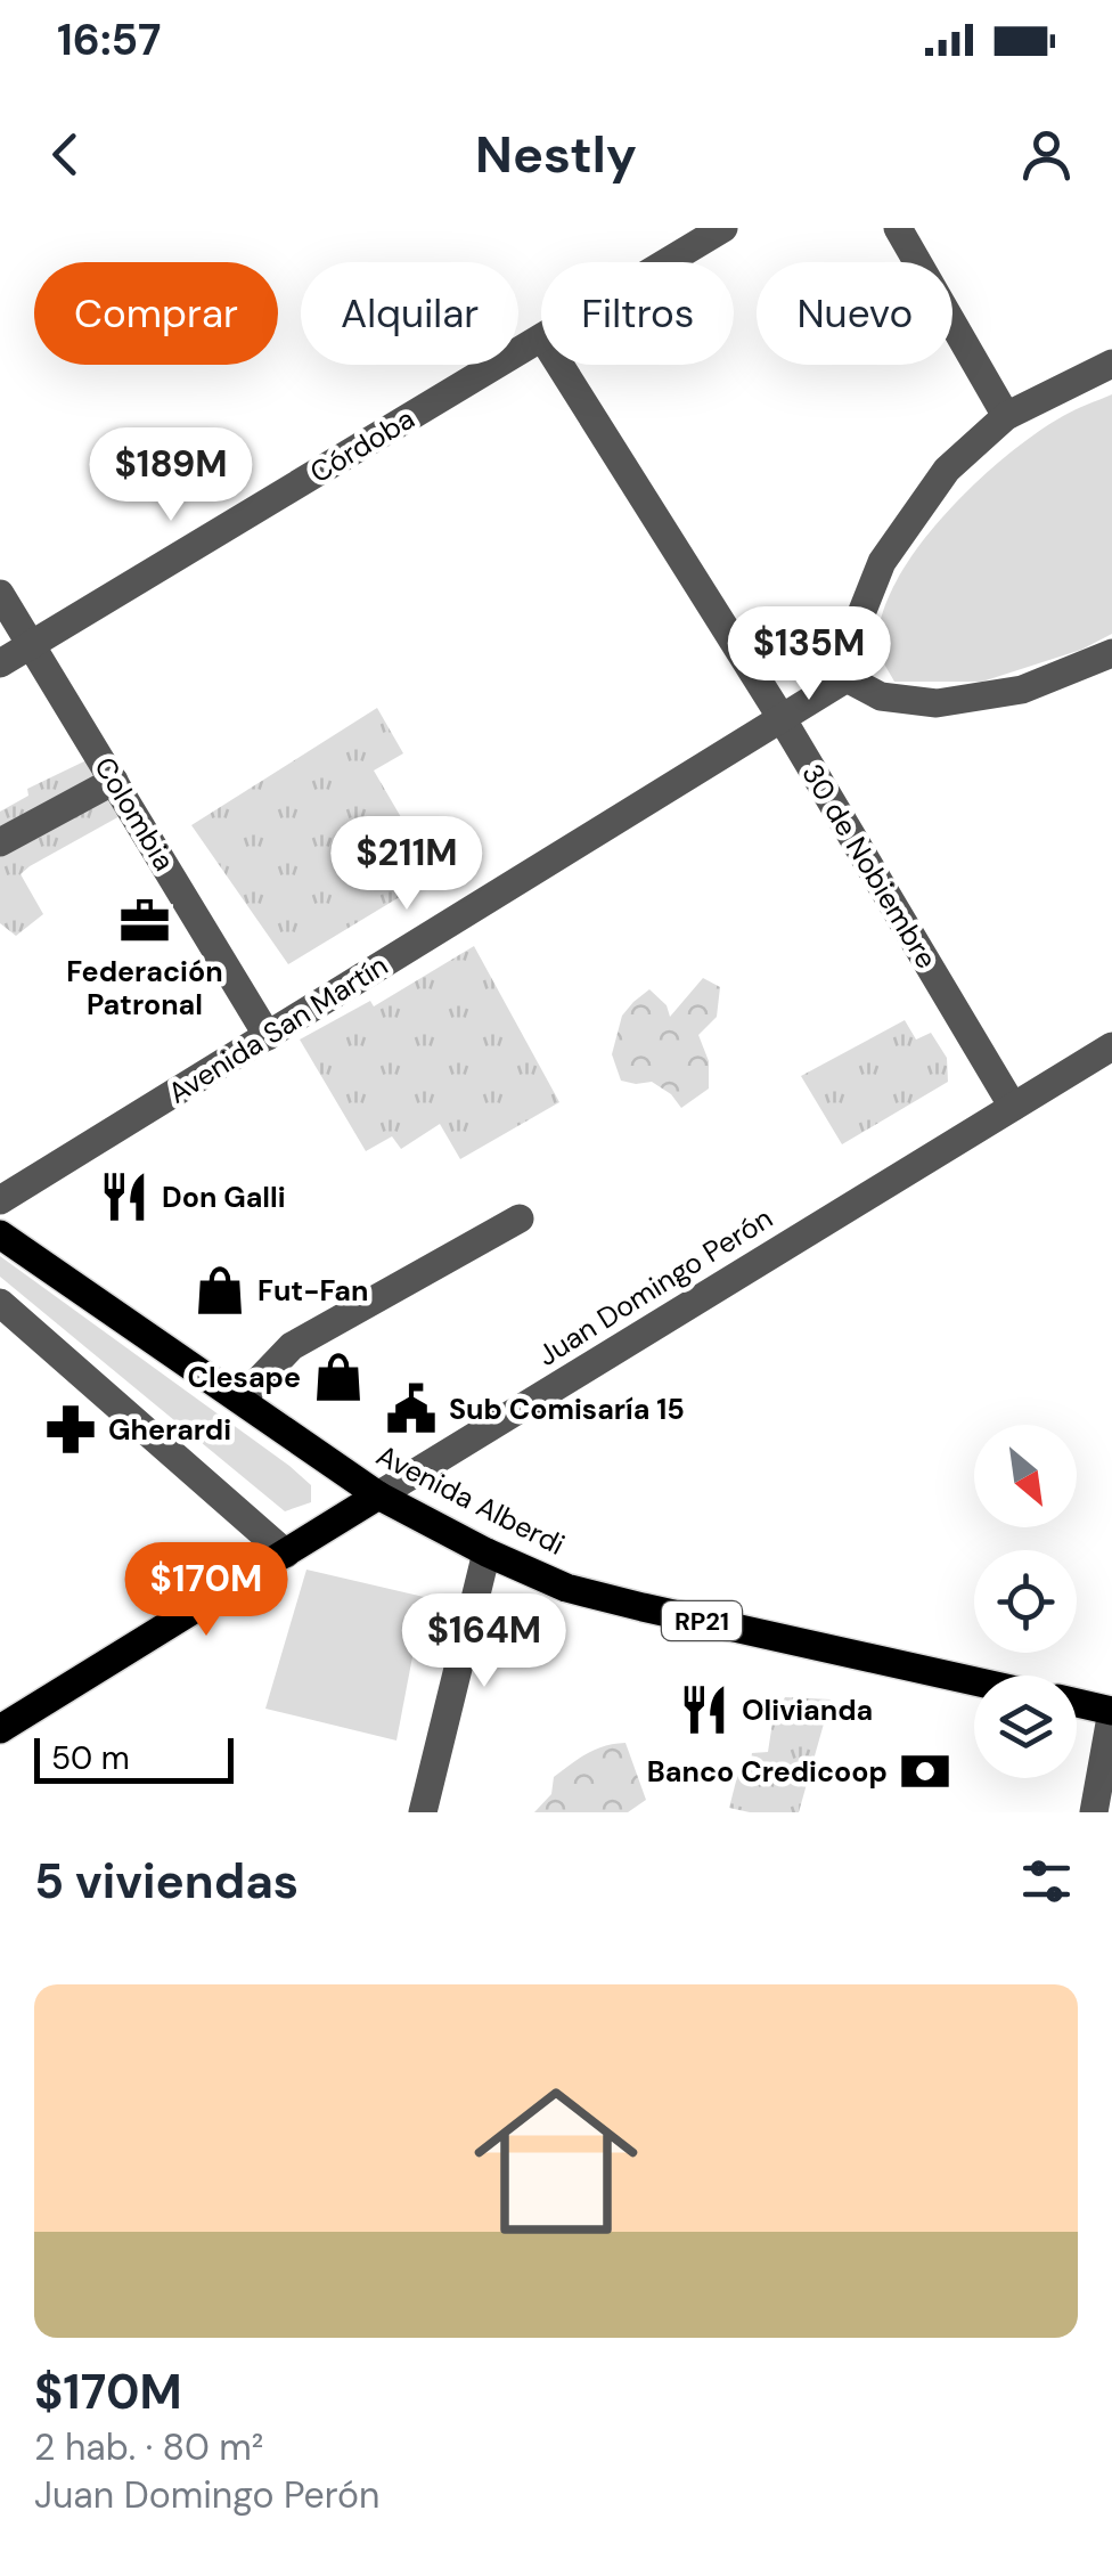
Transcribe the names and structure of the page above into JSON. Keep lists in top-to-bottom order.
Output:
{
  "streets": {
    "main road": ["Juan Domingo Perón", "Avenida Alberdi", "RP21"],
    "street": [
      "Córdoba",
      "Colombia",
      "30 de Nobiembre",
      "Avenida San Martín"
    ]
  },
  "crossings": [
    ["Córdoba", "Colombia"],
    ["Colombia", "Avenida San Martín"],
    ["30 de Nobiembre", "Avenida San Martín"],
    ["30 de Nobiembre", "Juan Domingo Perón"],
    ["Juan Domingo Perón", "Avenida Alberdi"]
  ],
  "places": {
    "office": ["Federación Patronal"],
    "restaurant": ["Don Galli", "Olivianda"],
    "shop": ["Fut-Fan", "Clesape"],
    "public building": ["Sub Comisaría 15"],
    "pharmacy": ["Gherardi"],
    "bank": ["Banco Credicoop"]
  },
  "scale_bar": "50 m",
  "north": "bottom right",
  "page": {
    "status": "16:57",
    "header": "Nestly",
    "chip": [
      "Comprar",
      "Alquilar",
      "Filtros",
      "Nuevo"
    ],
    "price": [
      "$189M",
      "$135M",
      "$211M",
      "$170M",
      "$164M"
    ],
    "scale": "50 m",
    "heading": "5 viviendas",
    "list": [
      {
        "name": "$170M",
        "note": "2 hab. · 80 m² · Juan Domingo Perón"
      }
    ]
  }
}
